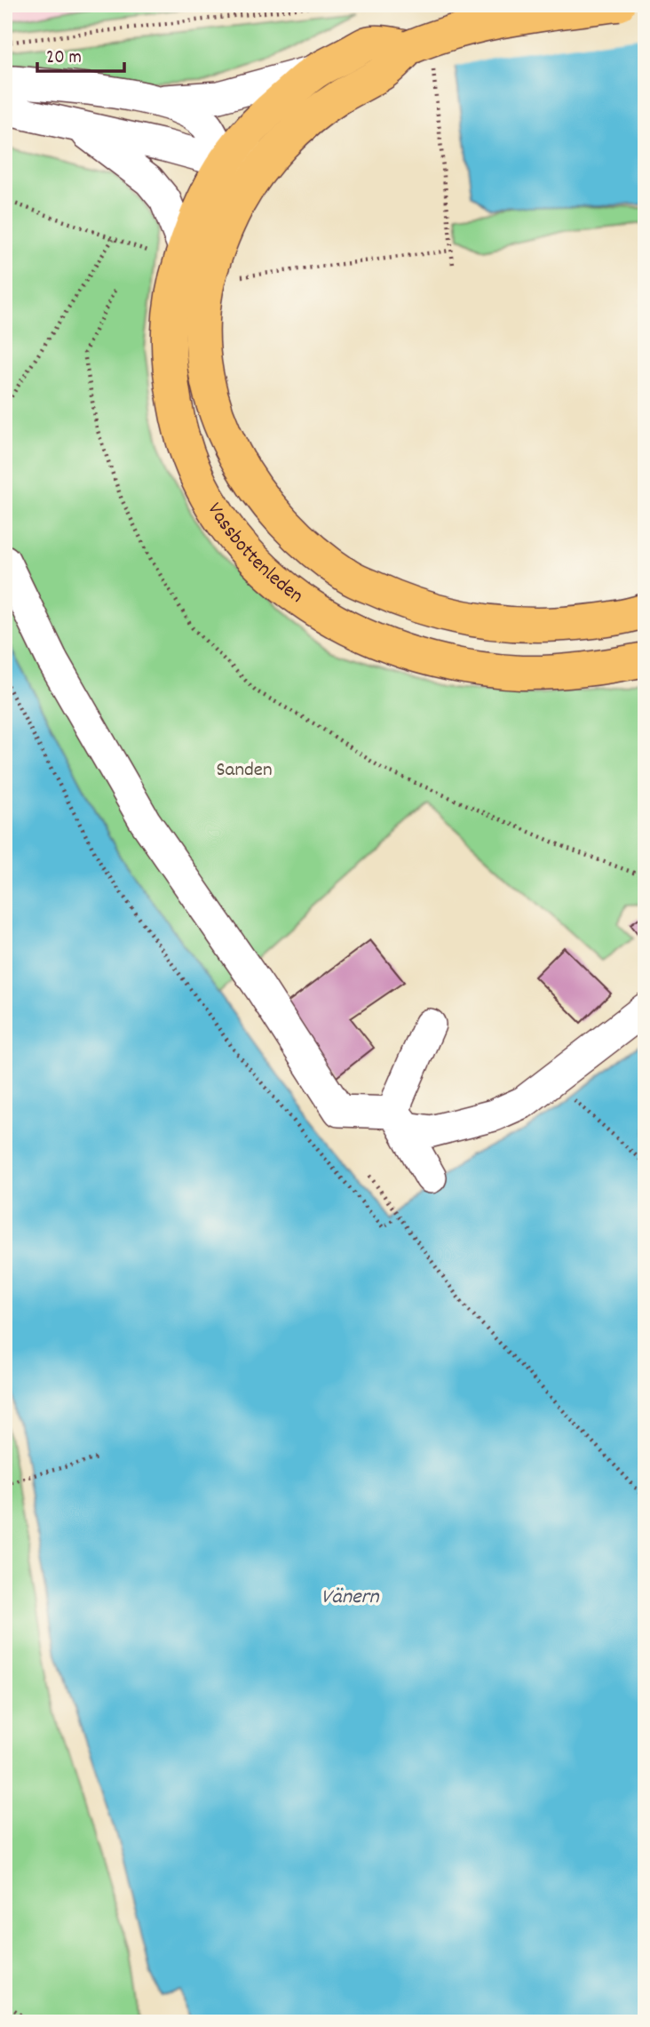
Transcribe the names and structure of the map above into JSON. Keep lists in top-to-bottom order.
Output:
{
  "streets": {
    "main road": ["Vassbottenleden"]
  },
  "water": ["Vänern"],
  "parks": ["Sanden"],
  "scale_bar": "20 m"
}
